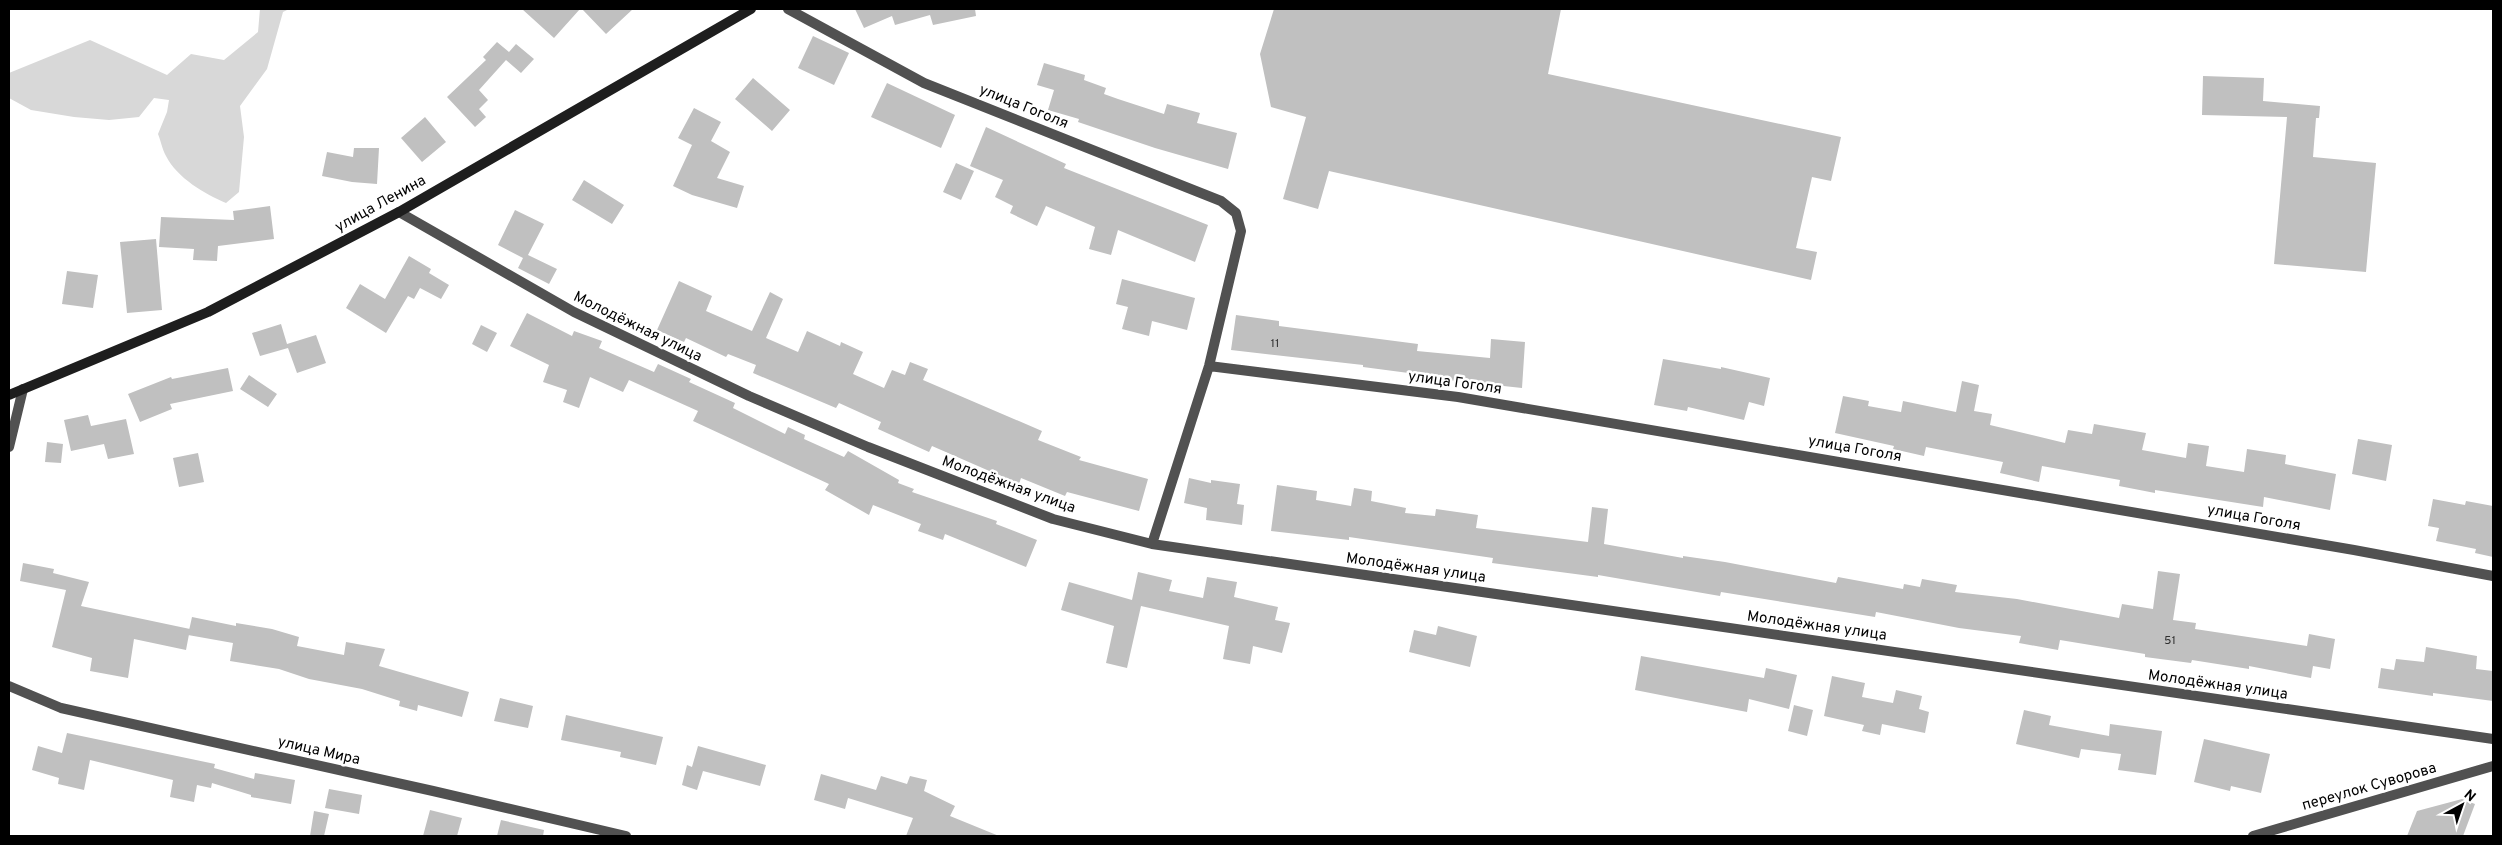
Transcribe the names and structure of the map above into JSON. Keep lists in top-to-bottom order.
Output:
{
  "streets": {
    "main road": ["улица Ленина"],
    "street": [
      "улица Гоголя",
      "Молодёжная улица",
      "улица Мира",
      "переулок Суворова"
    ]
  },
  "crossings": [
    ["улица Ленина", "Молодёжная улица"]
  ],
  "house_numbers": ["11", "51"],
  "north": "top right"
}
